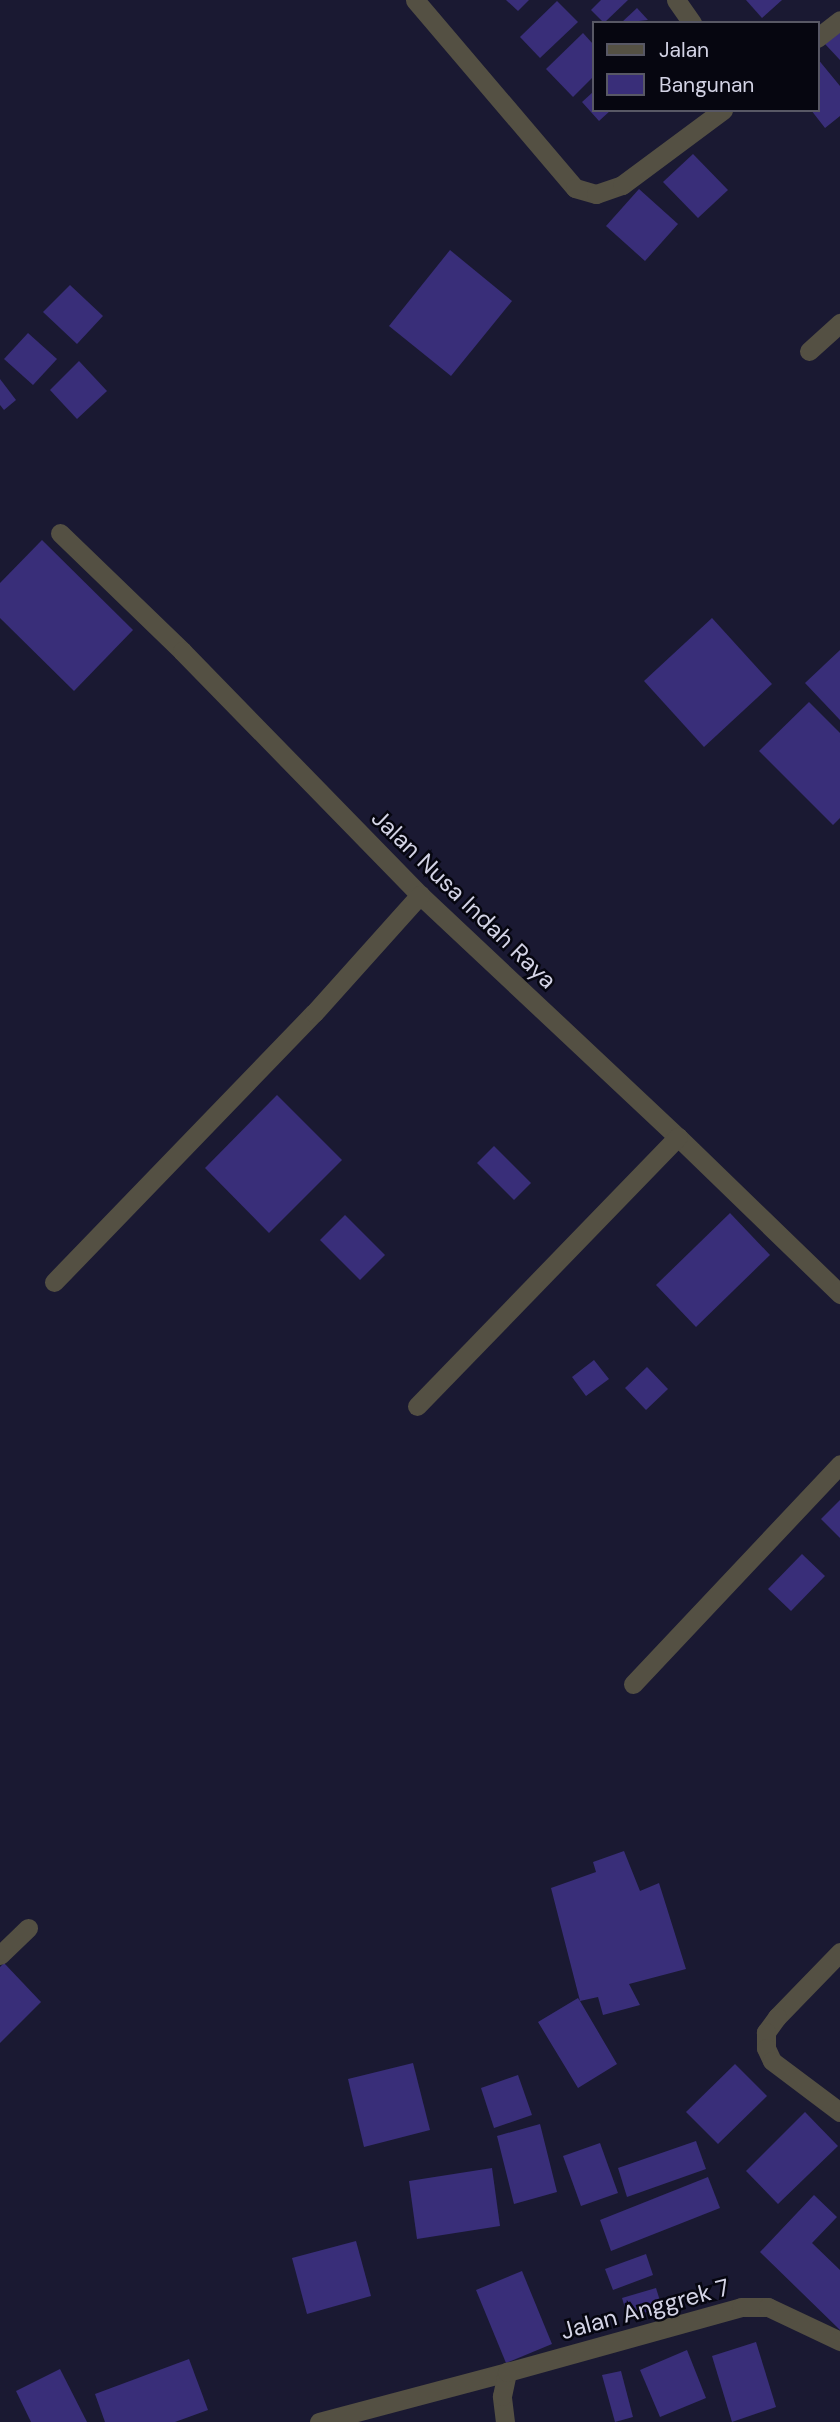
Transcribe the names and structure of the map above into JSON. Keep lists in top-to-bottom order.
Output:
{
  "streets": {
    "street": ["Jalan Nusa Indah Raya", "Jalan Anggrek 7"]
  },
  "legend": ["Jalan", "Bangunan"]
}
